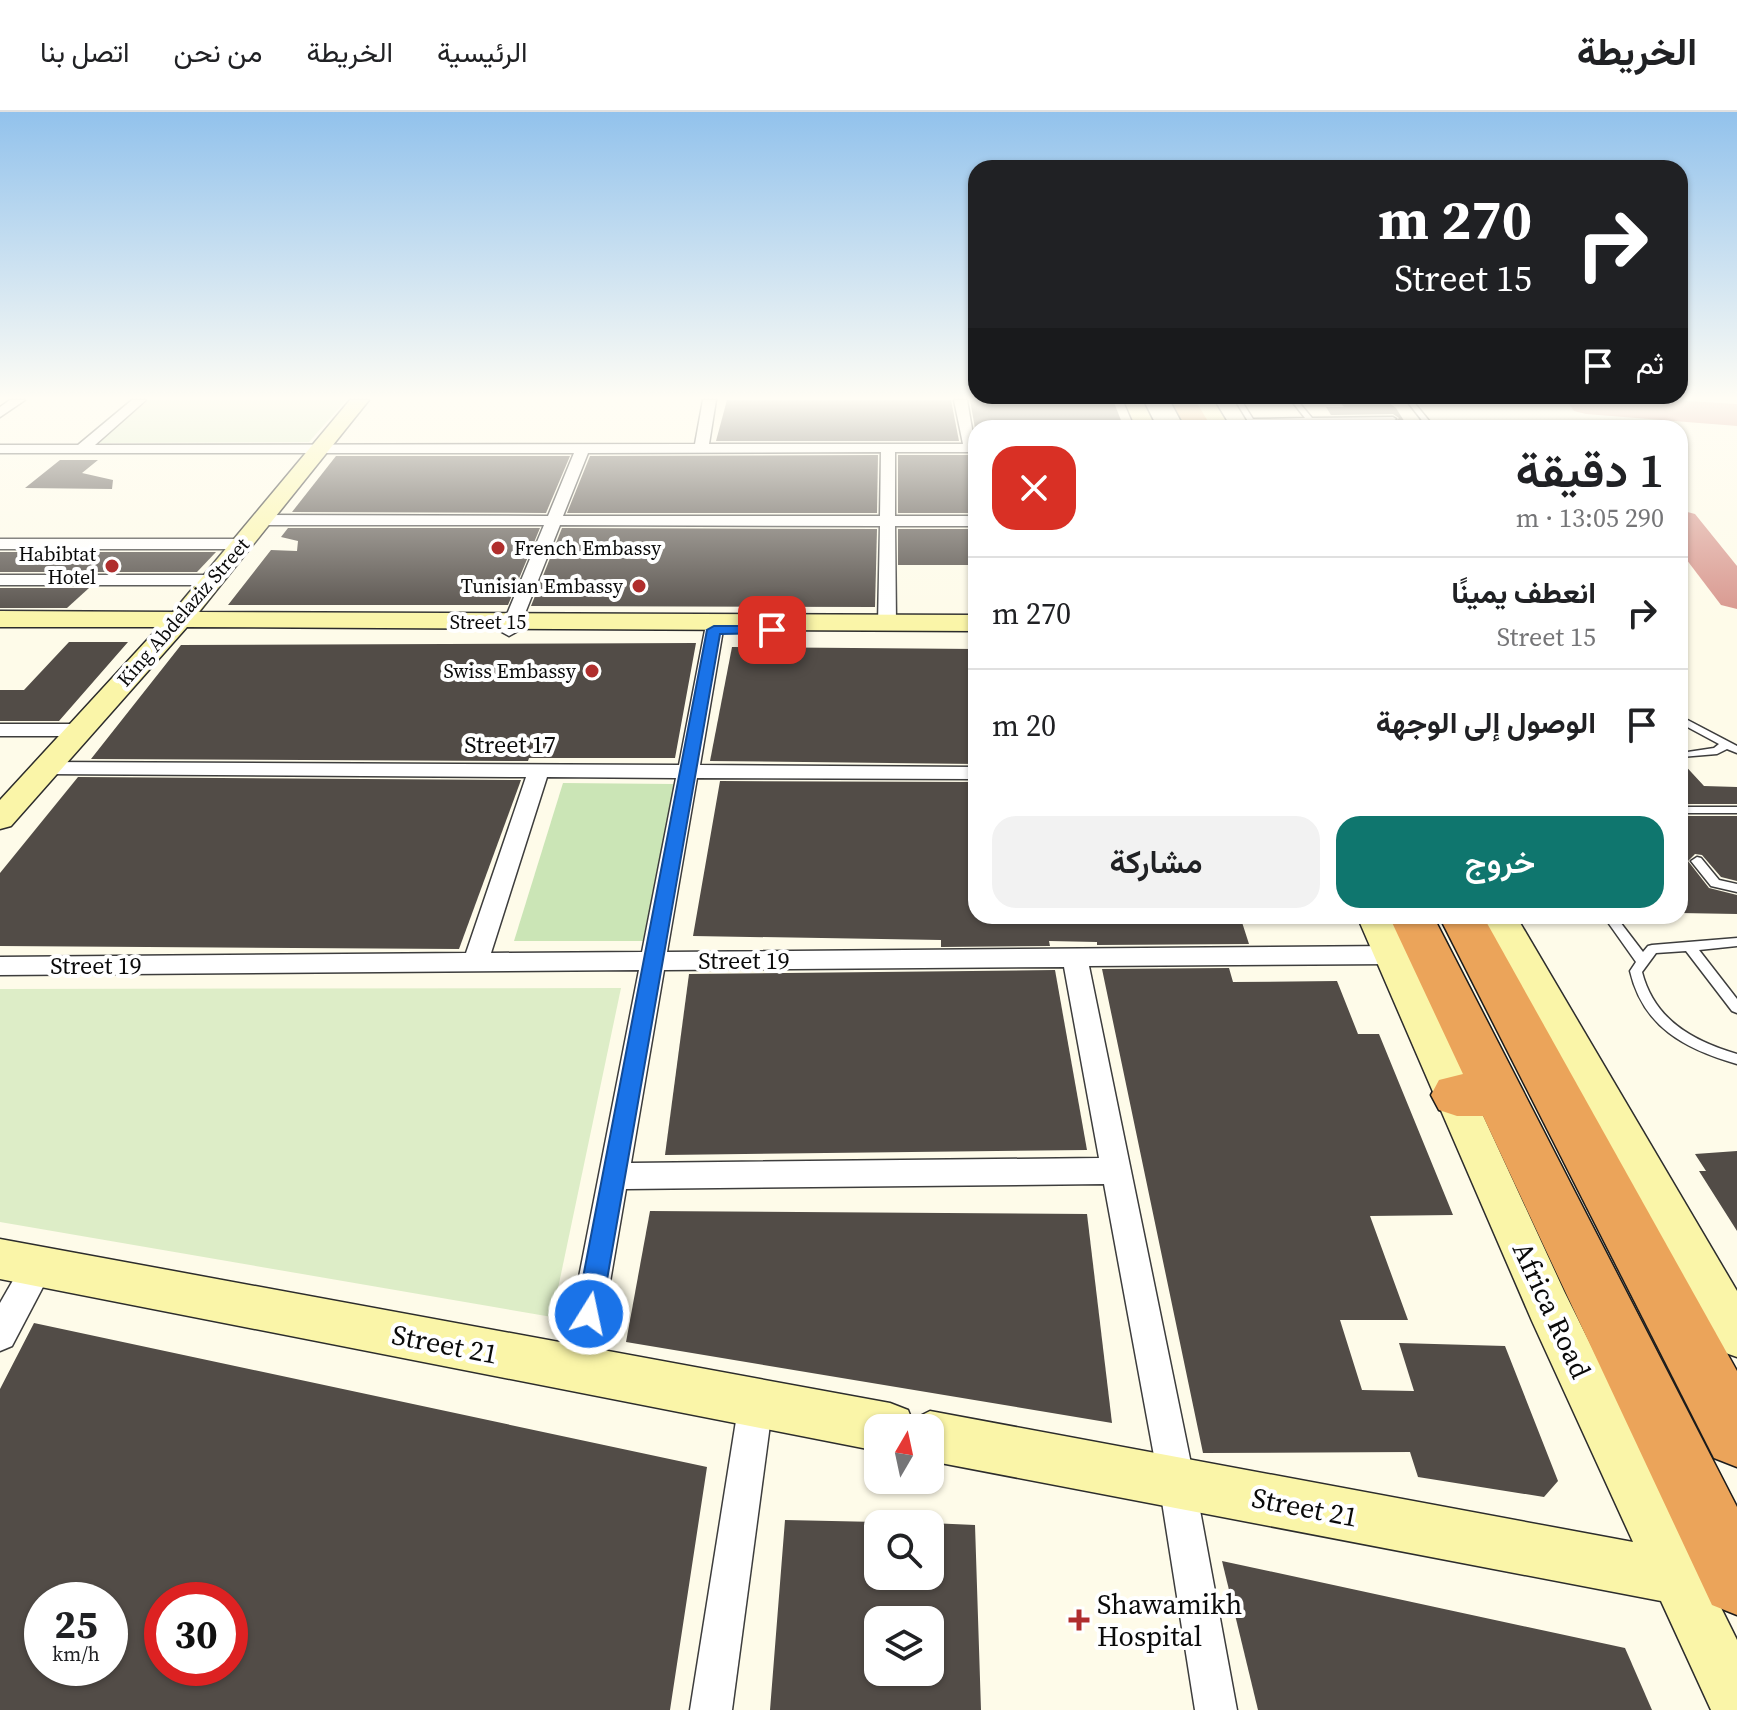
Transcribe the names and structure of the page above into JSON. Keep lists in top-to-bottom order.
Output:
{
  "streets": {
    "highway": ["Africa Road"],
    "street": [
      "King Abdelaziz Street",
      "Street 15",
      "Street 17",
      "Street 19",
      "Street 21"
    ]
  },
  "crossings": [
    ["King Abdelaziz Street", "Street 15"],
    ["King Abdelaziz Street", "Street 17"],
    ["Street 19", "Africa Road"],
    ["Africa Road", "Street 21"]
  ],
  "places": {
    "other": [
      "French Embassy",
      "Habibtat Hotel",
      "Tunisian Embassy",
      "Swiss Embassy"
    ],
    "health": ["Shawamikh Hospital"]
  },
  "north": "top",
  "page": {
    "header": "الخريطة",
    "nav": [
      "الرئيسية",
      "الخريطة",
      "من نحن",
      "اتصل بنا"
    ],
    "turn": ["270 m", "Street 15"],
    "then": "ثم",
    "heading": ["1 دقيقة", "290 m · 13:05"],
    "list": [
      {
        "name": "انعطف يمينًا",
        "note": "Street 15",
        "value": "270 m"
      },
      {
        "name": "الوصول إلى الوجهة",
        "value": "20 m"
      }
    ],
    "buttons": ["خروج", "مشاركة"],
    "speed": "25 km/h",
    "limit": "30"
  }
}
